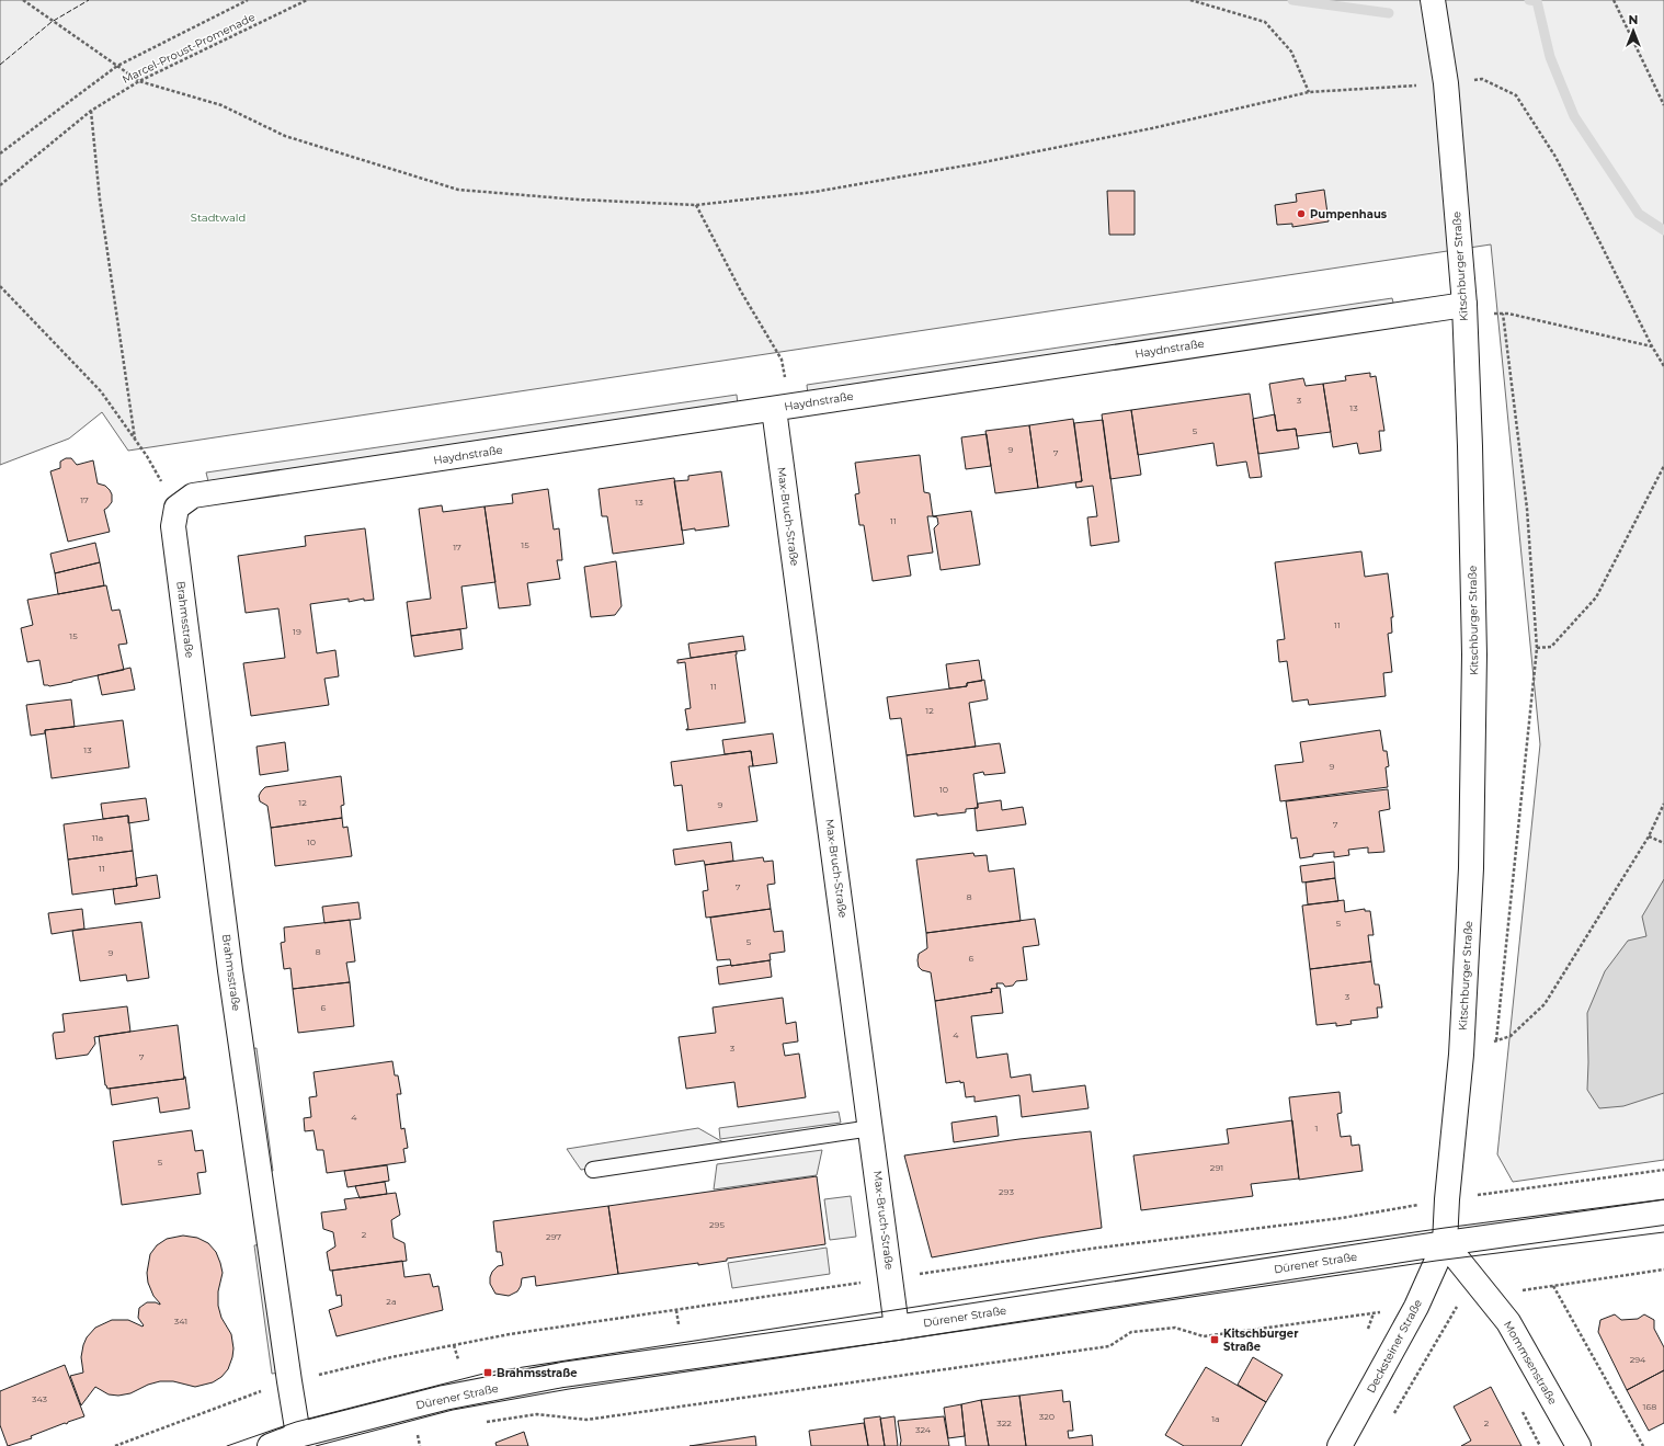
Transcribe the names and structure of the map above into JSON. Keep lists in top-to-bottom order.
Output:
{
  "streets": {
    "street": [
      "Kitschburger Straße",
      "Haydnstraße",
      "Max-Bruch-Straße",
      "Brahmsstraße",
      "Dürener Straße",
      "Decksteiner Straße",
      "Mommsenstraße"
    ],
    "path": ["Marcel-Proust-Promenade"]
  },
  "crossings": [
    ["Kitschburger Straße", "Haydnstraße"],
    ["Kitschburger Straße", "Dürener Straße"],
    ["Kitschburger Straße", "Decksteiner Straße"],
    ["Kitschburger Straße", "Mommsenstraße"],
    ["Haydnstraße", "Max-Bruch-Straße"],
    ["Haydnstraße", "Brahmsstraße"],
    ["Max-Bruch-Straße", "Dürener Straße"],
    ["Brahmsstraße", "Dürener Straße"],
    ["Dürener Straße", "Decksteiner Straße"],
    ["Dürener Straße", "Mommsenstraße"],
    ["Decksteiner Straße", "Mommsenstraße"]
  ],
  "parks": ["Stadtwald"],
  "places": {
    "other": ["Pumpenhaus"],
    "transit": ["Kitschburger Straße", "Brahmsstraße"]
  },
  "house_numbers": [
    "3",
    "13",
    "5",
    "9",
    "7",
    "17",
    "13",
    "11",
    "15",
    "17",
    "11",
    "19",
    "15",
    "11",
    "12",
    "13",
    "9",
    "10",
    "12",
    "9",
    "7",
    "11a",
    "10",
    "11",
    "7",
    "8",
    "5",
    "5",
    "8",
    "9",
    "6",
    "3",
    "6",
    "4",
    "3",
    "7",
    "4",
    "1",
    "5",
    "291",
    "293",
    "295",
    "2",
    "297",
    "2a",
    "341",
    "294",
    "343",
    "168",
    "320",
    "1a",
    "322",
    "2",
    "324"
  ],
  "north": "top"
}
